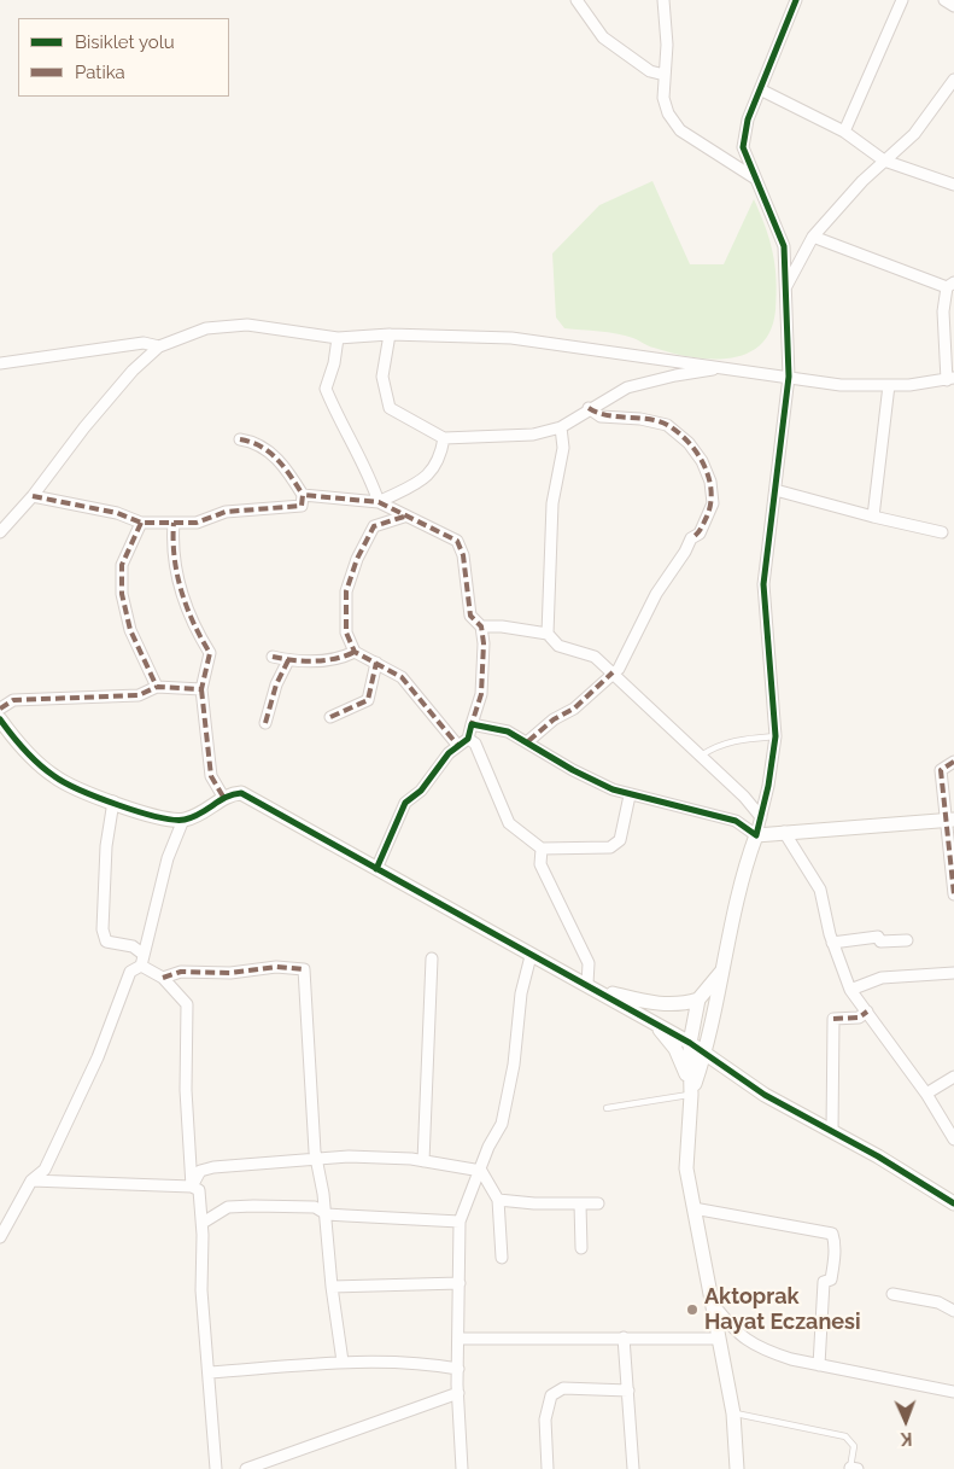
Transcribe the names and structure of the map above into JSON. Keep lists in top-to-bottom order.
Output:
{
  "places": ["Aktoprak Hayat Eczanesi"],
  "legend": ["Bisiklet yolu", "Patika"],
  "north": "bottom"
}
